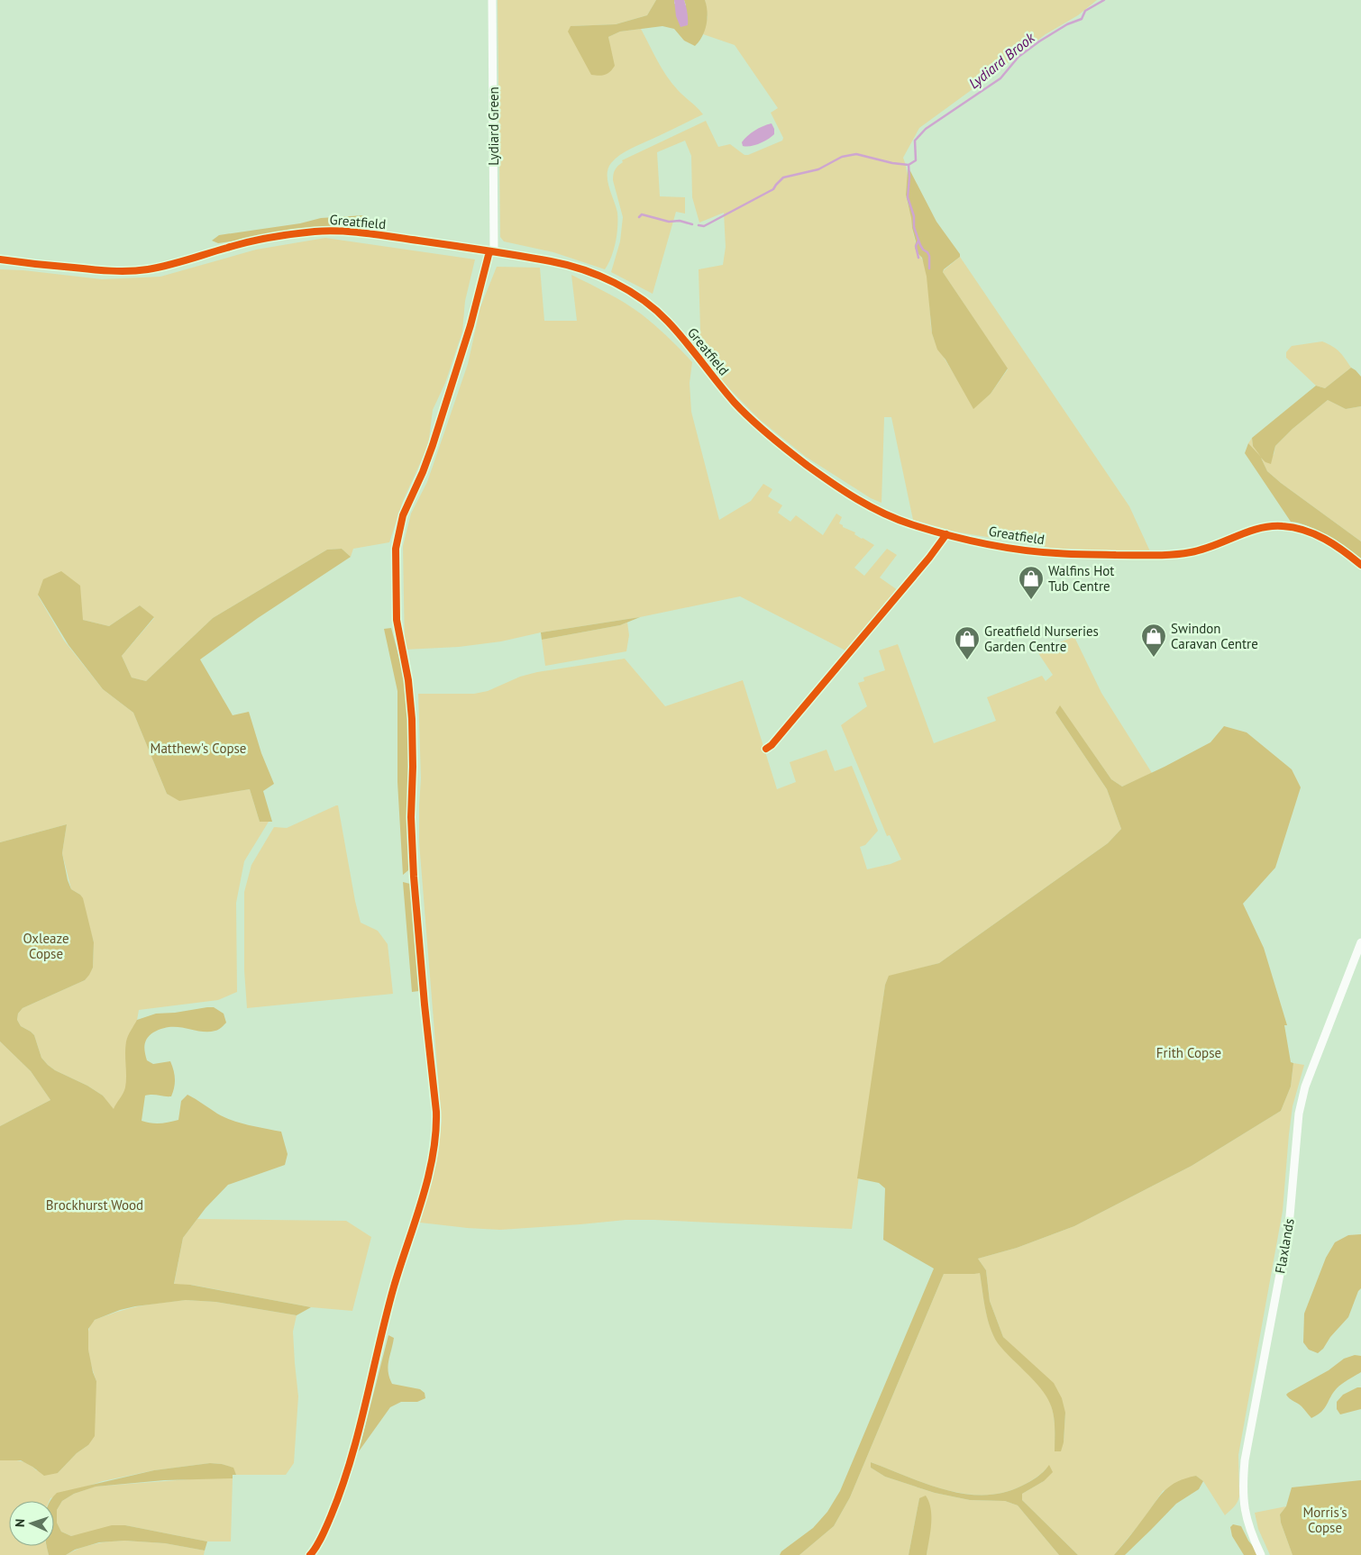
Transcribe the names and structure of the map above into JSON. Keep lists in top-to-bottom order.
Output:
{
  "streets": {
    "street": ["Lydiard Green", "Greatfield", "Flaxlands"]
  },
  "crossings": [
    ["Lydiard Green", "Greatfield"]
  ],
  "water": ["Lydiard Brook"],
  "parks": [
    "Matthew's Copse",
    "Oxleaze Copse",
    "Frith Copse",
    "Brockhurst Wood",
    "Morris's Copse"
  ],
  "places": {
    "shop": ["Walfins Hot Tub Centre", "Swindon Caravan Centre", "Greatfield Nurseries Garden Centre"]
  },
  "north": "left"
}
